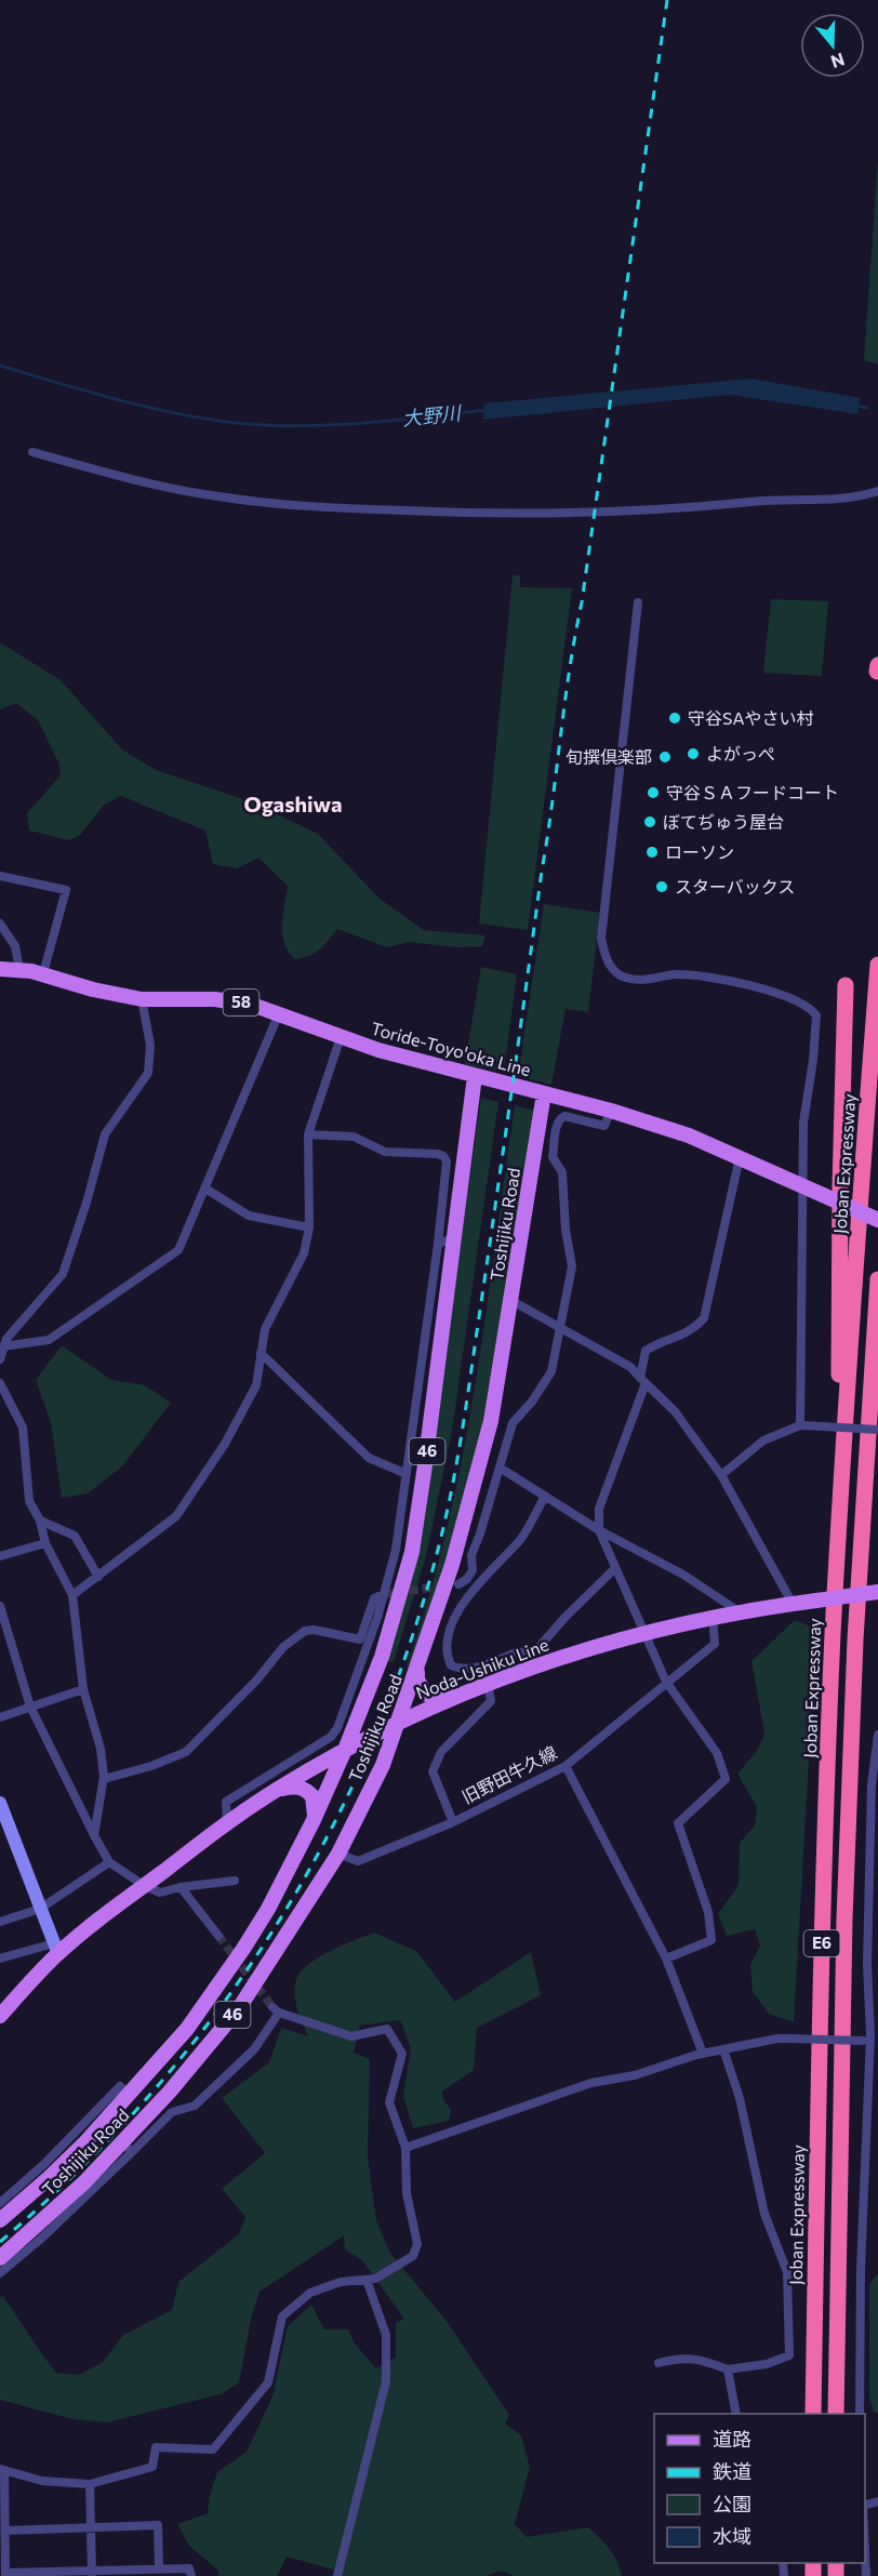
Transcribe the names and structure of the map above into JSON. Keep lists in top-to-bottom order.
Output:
{
  "streets": {
    "highway": ["Joban Expressway", "E6"],
    "main road": [
      "58",
      "Toride-Toyo'oka Line",
      "Toshijiku Road",
      "46",
      "Noda-Ushiku Line"
    ],
    "street": ["旧野田牛久線"]
  },
  "crossings": [
    ["Toride-Toyo'oka Line", "Toshijiku Road"],
    ["Toshijiku Road", "Noda-Ushiku Line"],
    ["Toshijiku Road", "旧野田牛久線"],
    ["Noda-Ushiku Line", "旧野田牛久線"]
  ],
  "districts": ["Ogashiwa"],
  "water": ["大野川"],
  "places": [
    "守谷SAやさい村",
    "よがっぺ",
    "旬撰倶楽部",
    "守谷ＳＡフードコート",
    "ぼてぢゅう屋台",
    "ローソン",
    "スターバックス"
  ],
  "legend": [
    "道路",
    "鉄道",
    "公園",
    "水域"
  ],
  "north": "bottom"
}
